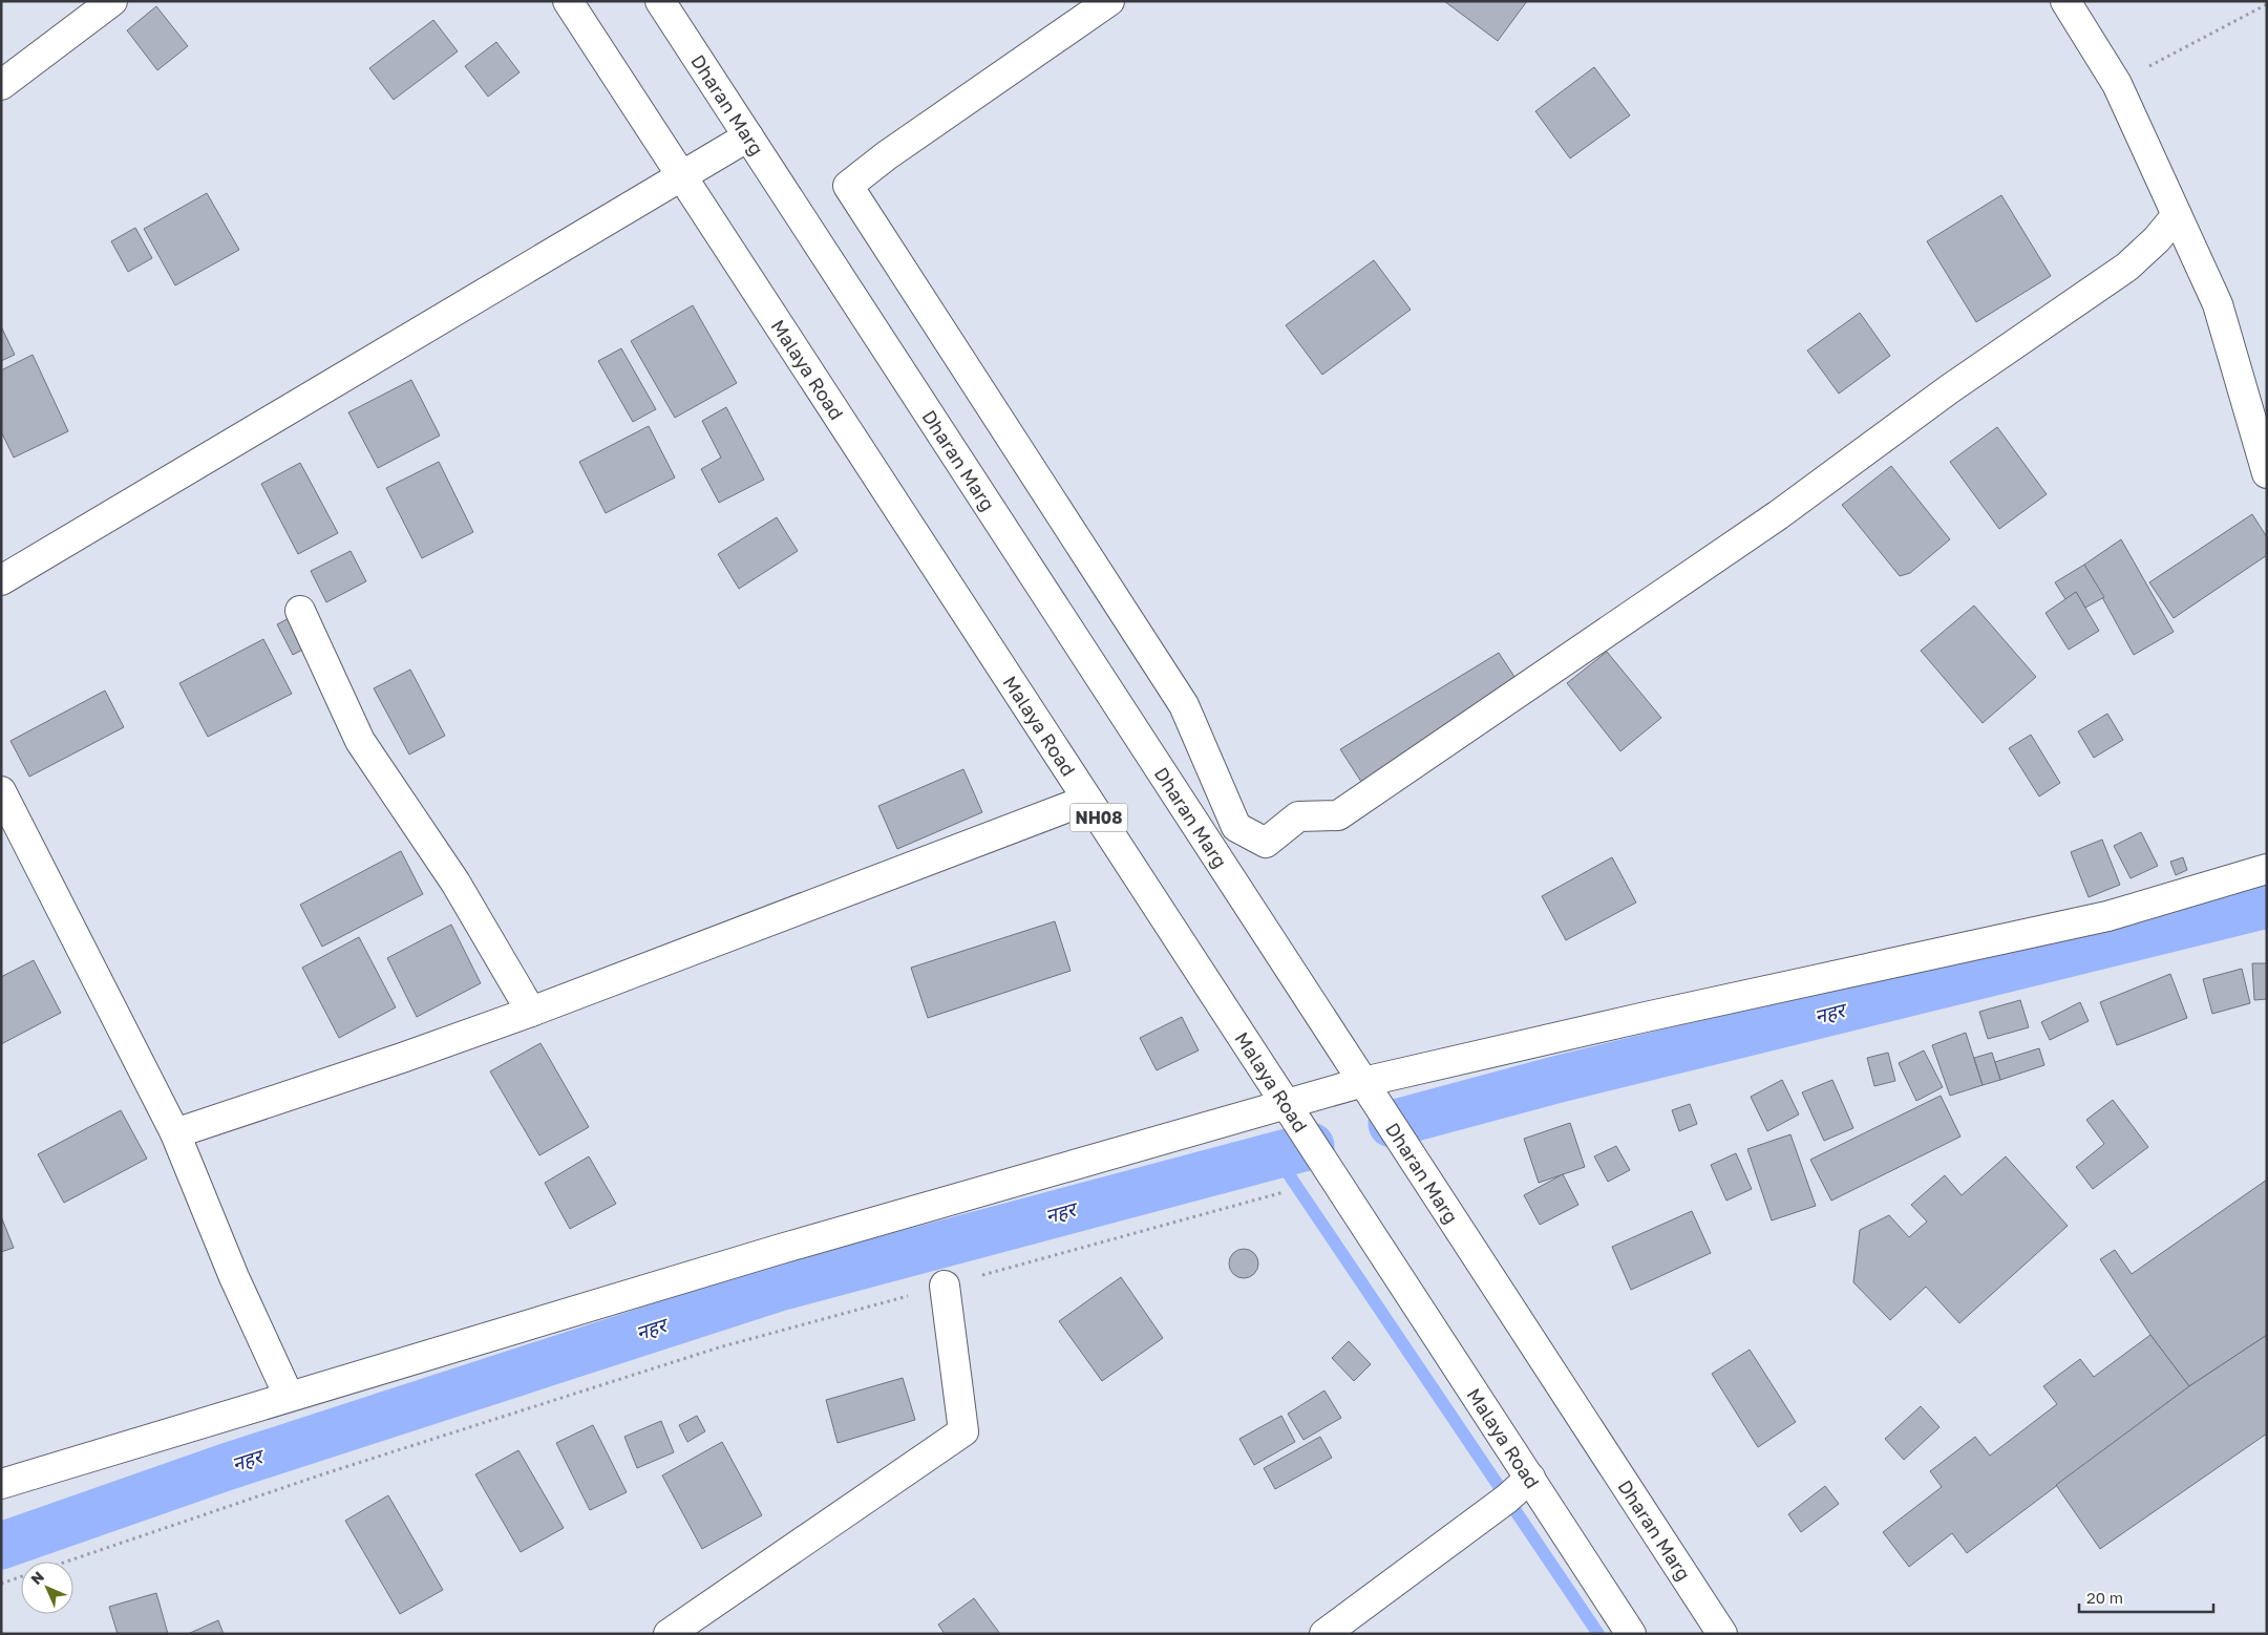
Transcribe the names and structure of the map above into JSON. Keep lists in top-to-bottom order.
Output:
{
  "streets": {
    "street": ["Dharan Marg", "Malaya Road", "NH08"]
  },
  "water": ["नहर"],
  "scale_bar": "20 m",
  "north": "top left"
}
